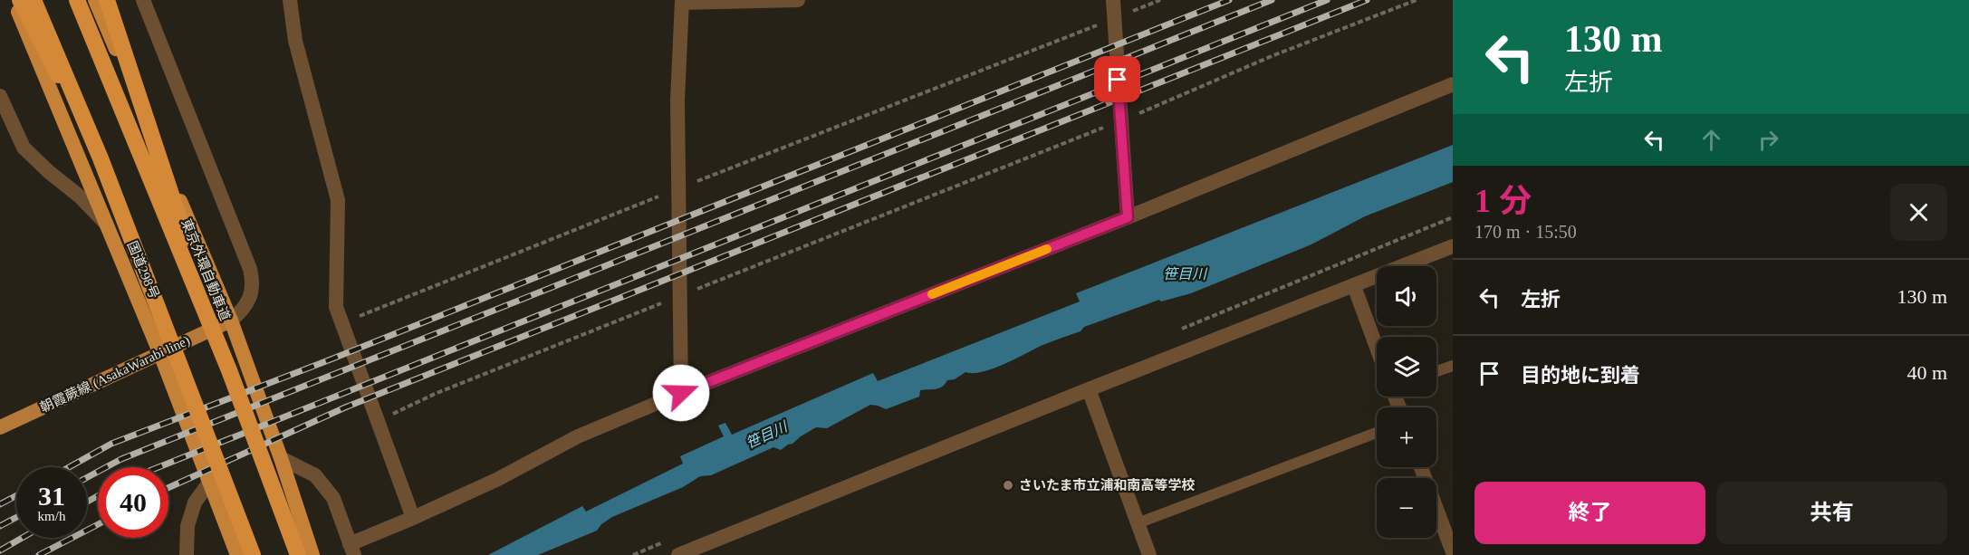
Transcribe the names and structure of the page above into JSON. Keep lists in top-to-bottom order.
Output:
{
  "streets": {
    "highway": ["国道298号", "東京外環自動車道"],
    "main road": ["朝霞蕨線 (AsakaWarabi line)"]
  },
  "crossings": [
    ["国道298号", "朝霞蕨線 (AsakaWarabi line)"]
  ],
  "water": ["笹目川"],
  "places": ["さいたま市立浦和南高等学校"],
  "page": {
    "turn": ["130 m", "左折"],
    "heading": ["1 分", "170 m · 15:50"],
    "list": [
      {
        "name": "左折",
        "value": "130 m"
      },
      {
        "name": "目的地に到着",
        "value": "40 m"
      }
    ],
    "map_buttons": ["+", "−"],
    "speed": "31 km/h",
    "limit": "40",
    "buttons": ["終了", "共有"]
  }
}
